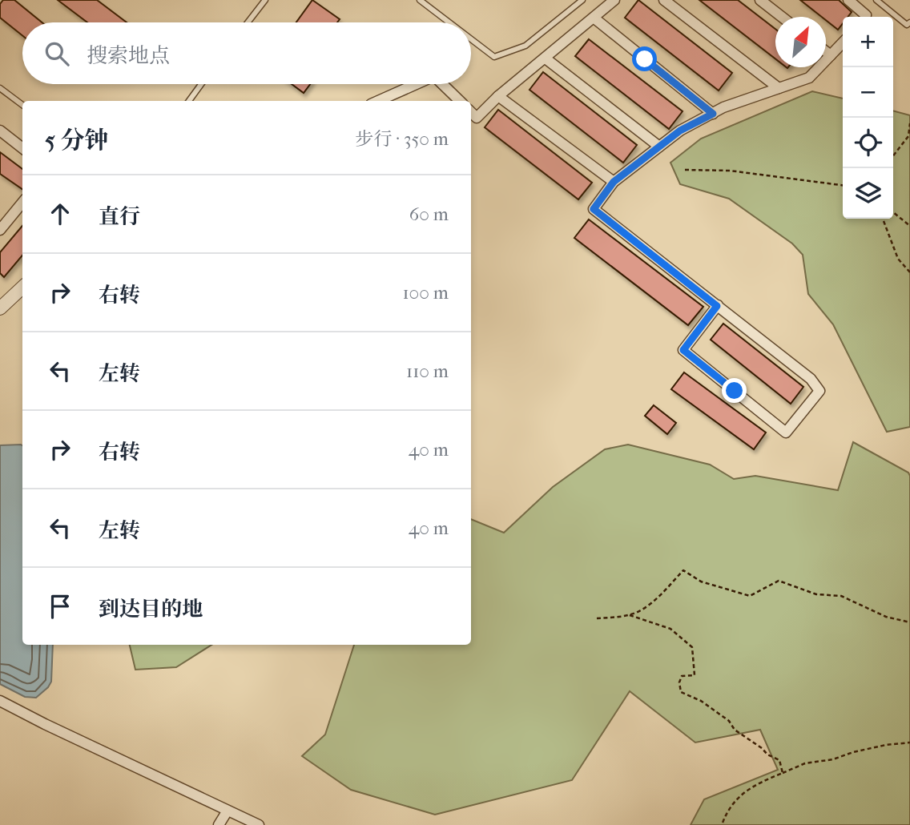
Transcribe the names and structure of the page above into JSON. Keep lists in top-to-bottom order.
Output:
{
  "north": "top right",
  "page": {
    "map_buttons": ["+", "−"],
    "search": "搜索地点",
    "heading": ["5 分钟", "步行 · 350 m"],
    "list": [
      ["直行", "60 m"],
      ["右转", "100 m"],
      ["左转", "110 m"],
      ["右转", "40 m"],
      ["左转", "40 m"],
      "到达目的地"
    ]
  }
}
